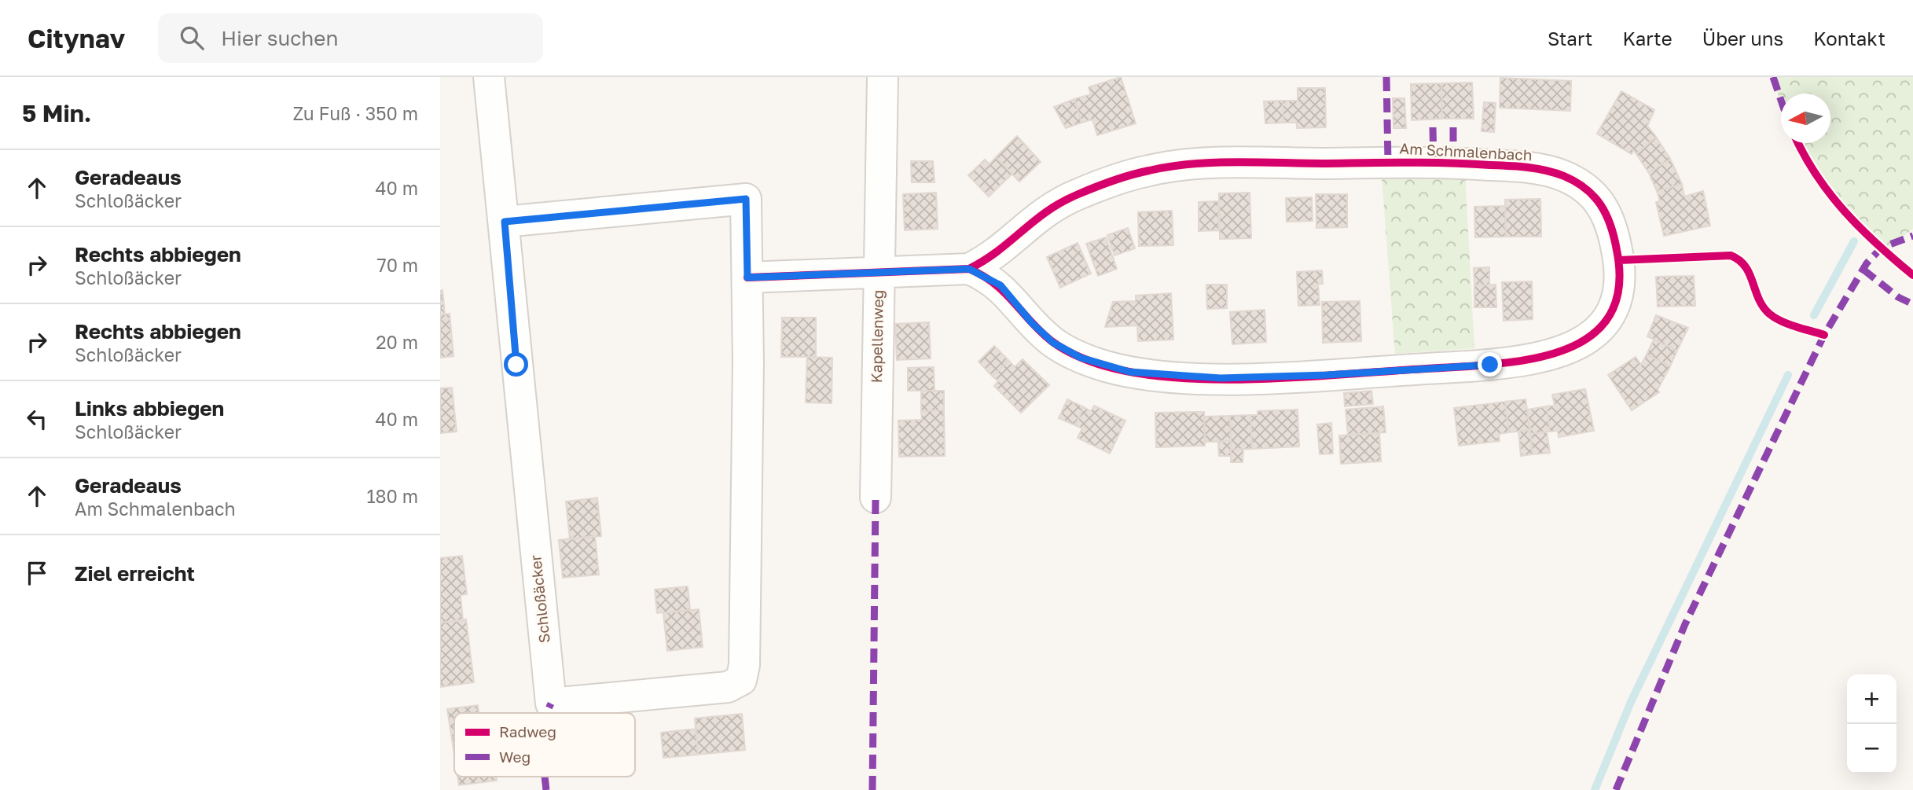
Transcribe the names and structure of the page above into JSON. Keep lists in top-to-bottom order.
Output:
{
  "streets": {
    "street": ["Am Schmalenbach", "Kapellenweg", "Schloßäcker"]
  },
  "crossings": [
    ["Am Schmalenbach", "Kapellenweg"]
  ],
  "legend": ["Radweg", "Weg"],
  "north": "left",
  "page": {
    "header": "Citynav",
    "search": "Hier suchen",
    "nav": [
      "Start",
      "Karte",
      "Über uns",
      "Kontakt"
    ],
    "heading": ["5 Min.", "Zu Fuß · 350 m"],
    "list": [
      ["Geradeaus", "Schloßäcker", "40 m"],
      ["Rechts abbiegen", "Schloßäcker", "70 m"],
      ["Rechts abbiegen", "Schloßäcker", "20 m"],
      ["Links abbiegen", "Schloßäcker", "40 m"],
      ["Geradeaus", "Am Schmalenbach", "180 m"],
      "Ziel erreicht"
    ],
    "map_buttons": ["+", "−"]
  }
}
